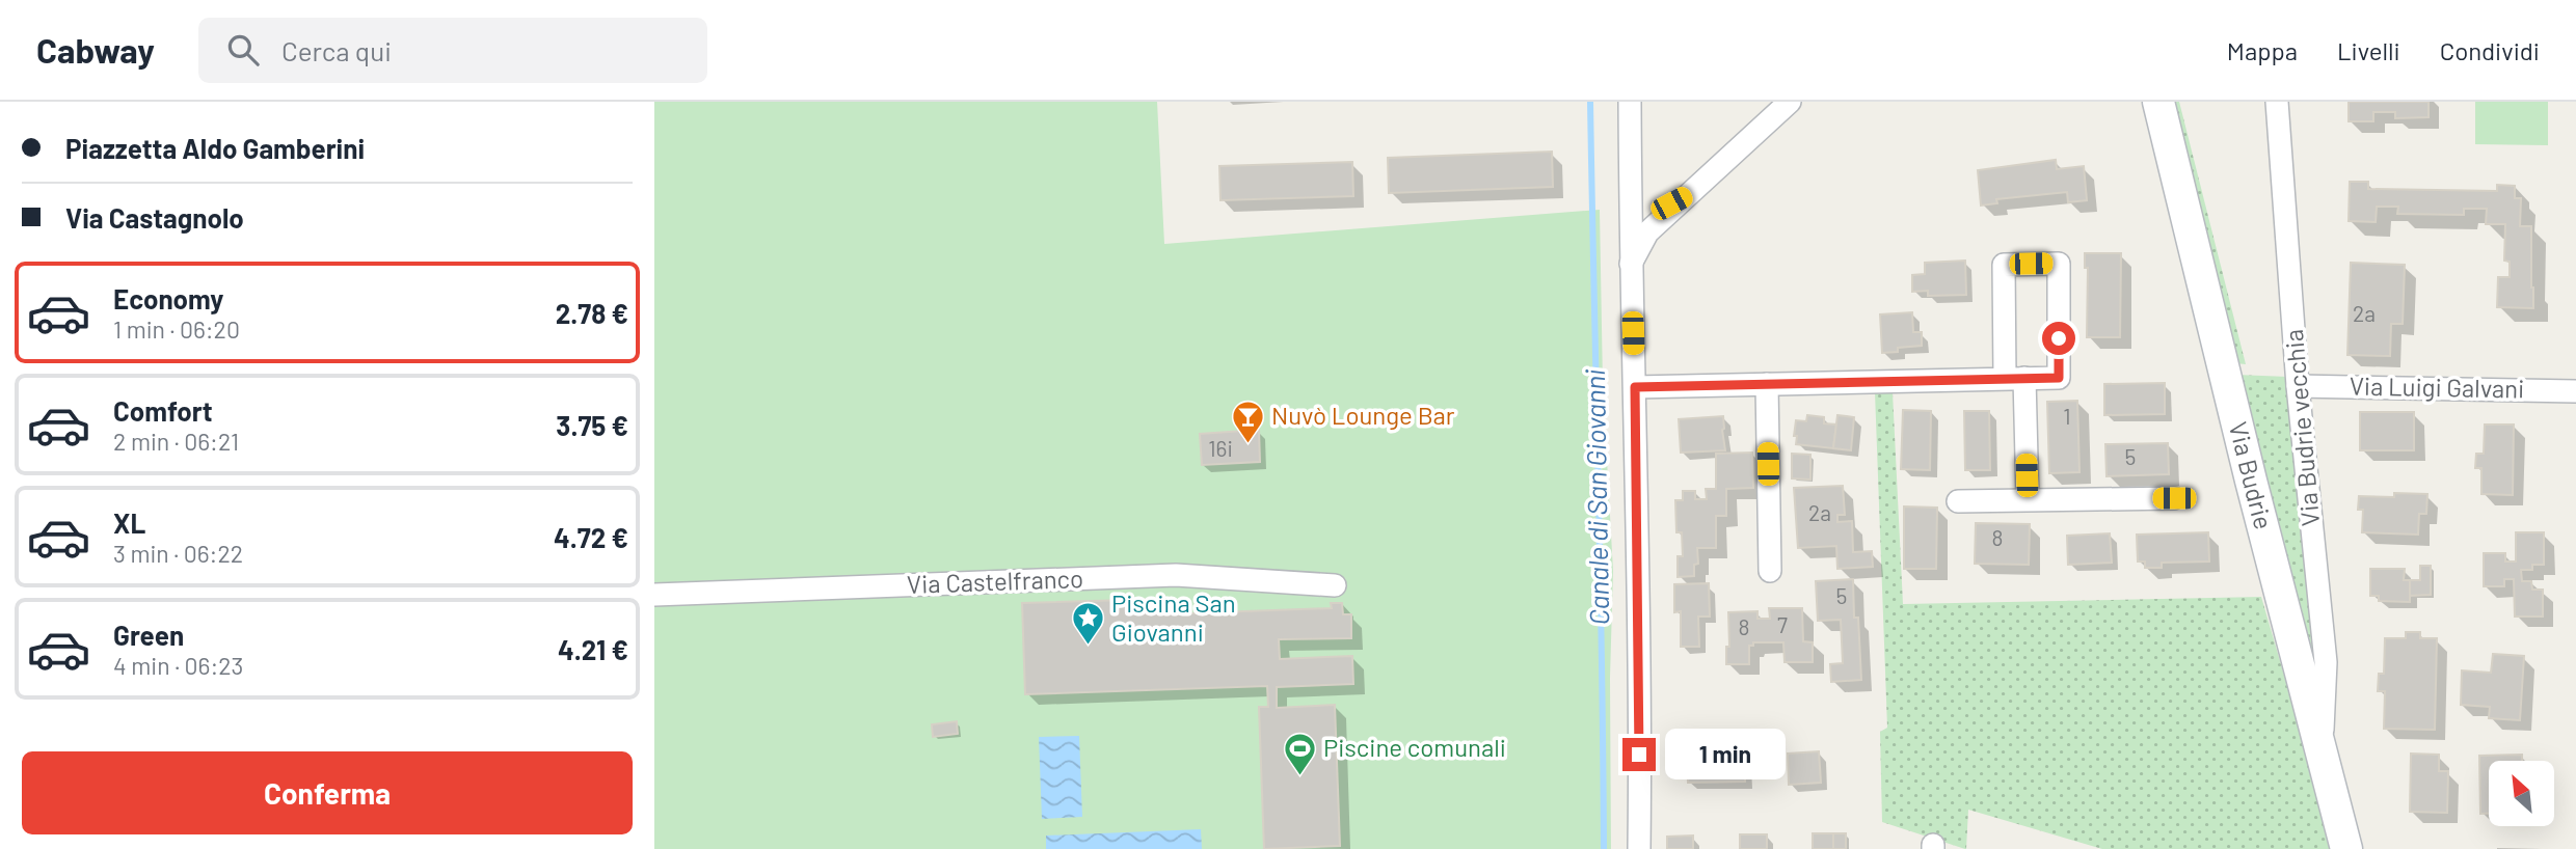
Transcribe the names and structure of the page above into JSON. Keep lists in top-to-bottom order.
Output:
{
  "streets": {
    "main road": ["Via Budrie"],
    "street": ["Via Luigi Galvani", "Via Budrie vecchia", "Via Castelfranco"]
  },
  "crossings": [
    ["Via Luigi Galvani", "Via Budrie vecchia"],
    ["Via Budrie vecchia", "Via Budrie"]
  ],
  "water": ["Canale di San Giovanni"],
  "places": {
    "bar": ["Nuvò Lounge Bar"],
    "place": ["Piscina San Giovanni"],
    "sports": ["Piscine comunali"]
  },
  "house_numbers": [
    "2a",
    "1",
    "16i",
    "5",
    "2a",
    "8",
    "5",
    "7",
    "8"
  ],
  "north": "top left",
  "page": {
    "header": "Cabway",
    "search": "Cerca qui",
    "nav": ["Mappa", "Livelli", "Condividi"],
    "banner": ["Piazzetta Aldo Gamberini", "Via Castagnolo"],
    "list": [
      {
        "name": "Economy",
        "note": "1 min · 06:20",
        "value": "2.78 €"
      },
      {
        "name": "Comfort",
        "note": "2 min · 06:21",
        "value": "3.75 €"
      },
      {
        "name": "XL",
        "note": "3 min · 06:22",
        "value": "4.72 €"
      },
      {
        "name": "Green",
        "note": "4 min · 06:23",
        "value": "4.21 €"
      }
    ],
    "bubble": "1 min",
    "buttons": "Conferma"
  }
}
